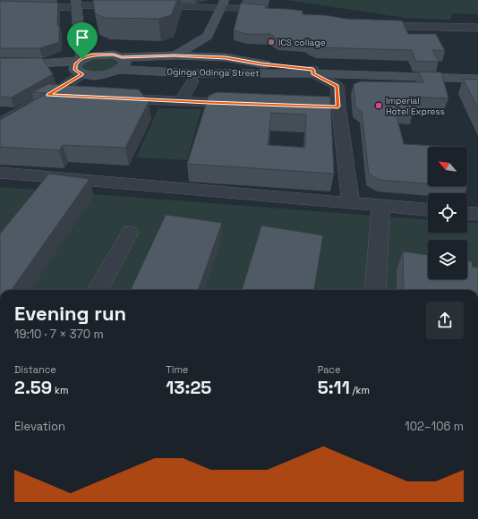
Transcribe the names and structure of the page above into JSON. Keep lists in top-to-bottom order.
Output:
{
  "streets": {
    "main road": ["Oginga Odinga Street"]
  },
  "places": ["ICS collage", "Imperial Hotel Express"],
  "north": "top left",
  "page": {
    "heading": ["Evening run", "19:10 · 7 × 370 m"],
    "stats": [
      ["Distance", "2.59 km"],
      ["Time", "13:25"],
      ["Pace", "5:11 /km"]
    ],
    "chart": ["Elevation", "102–106 m"]
  }
}
